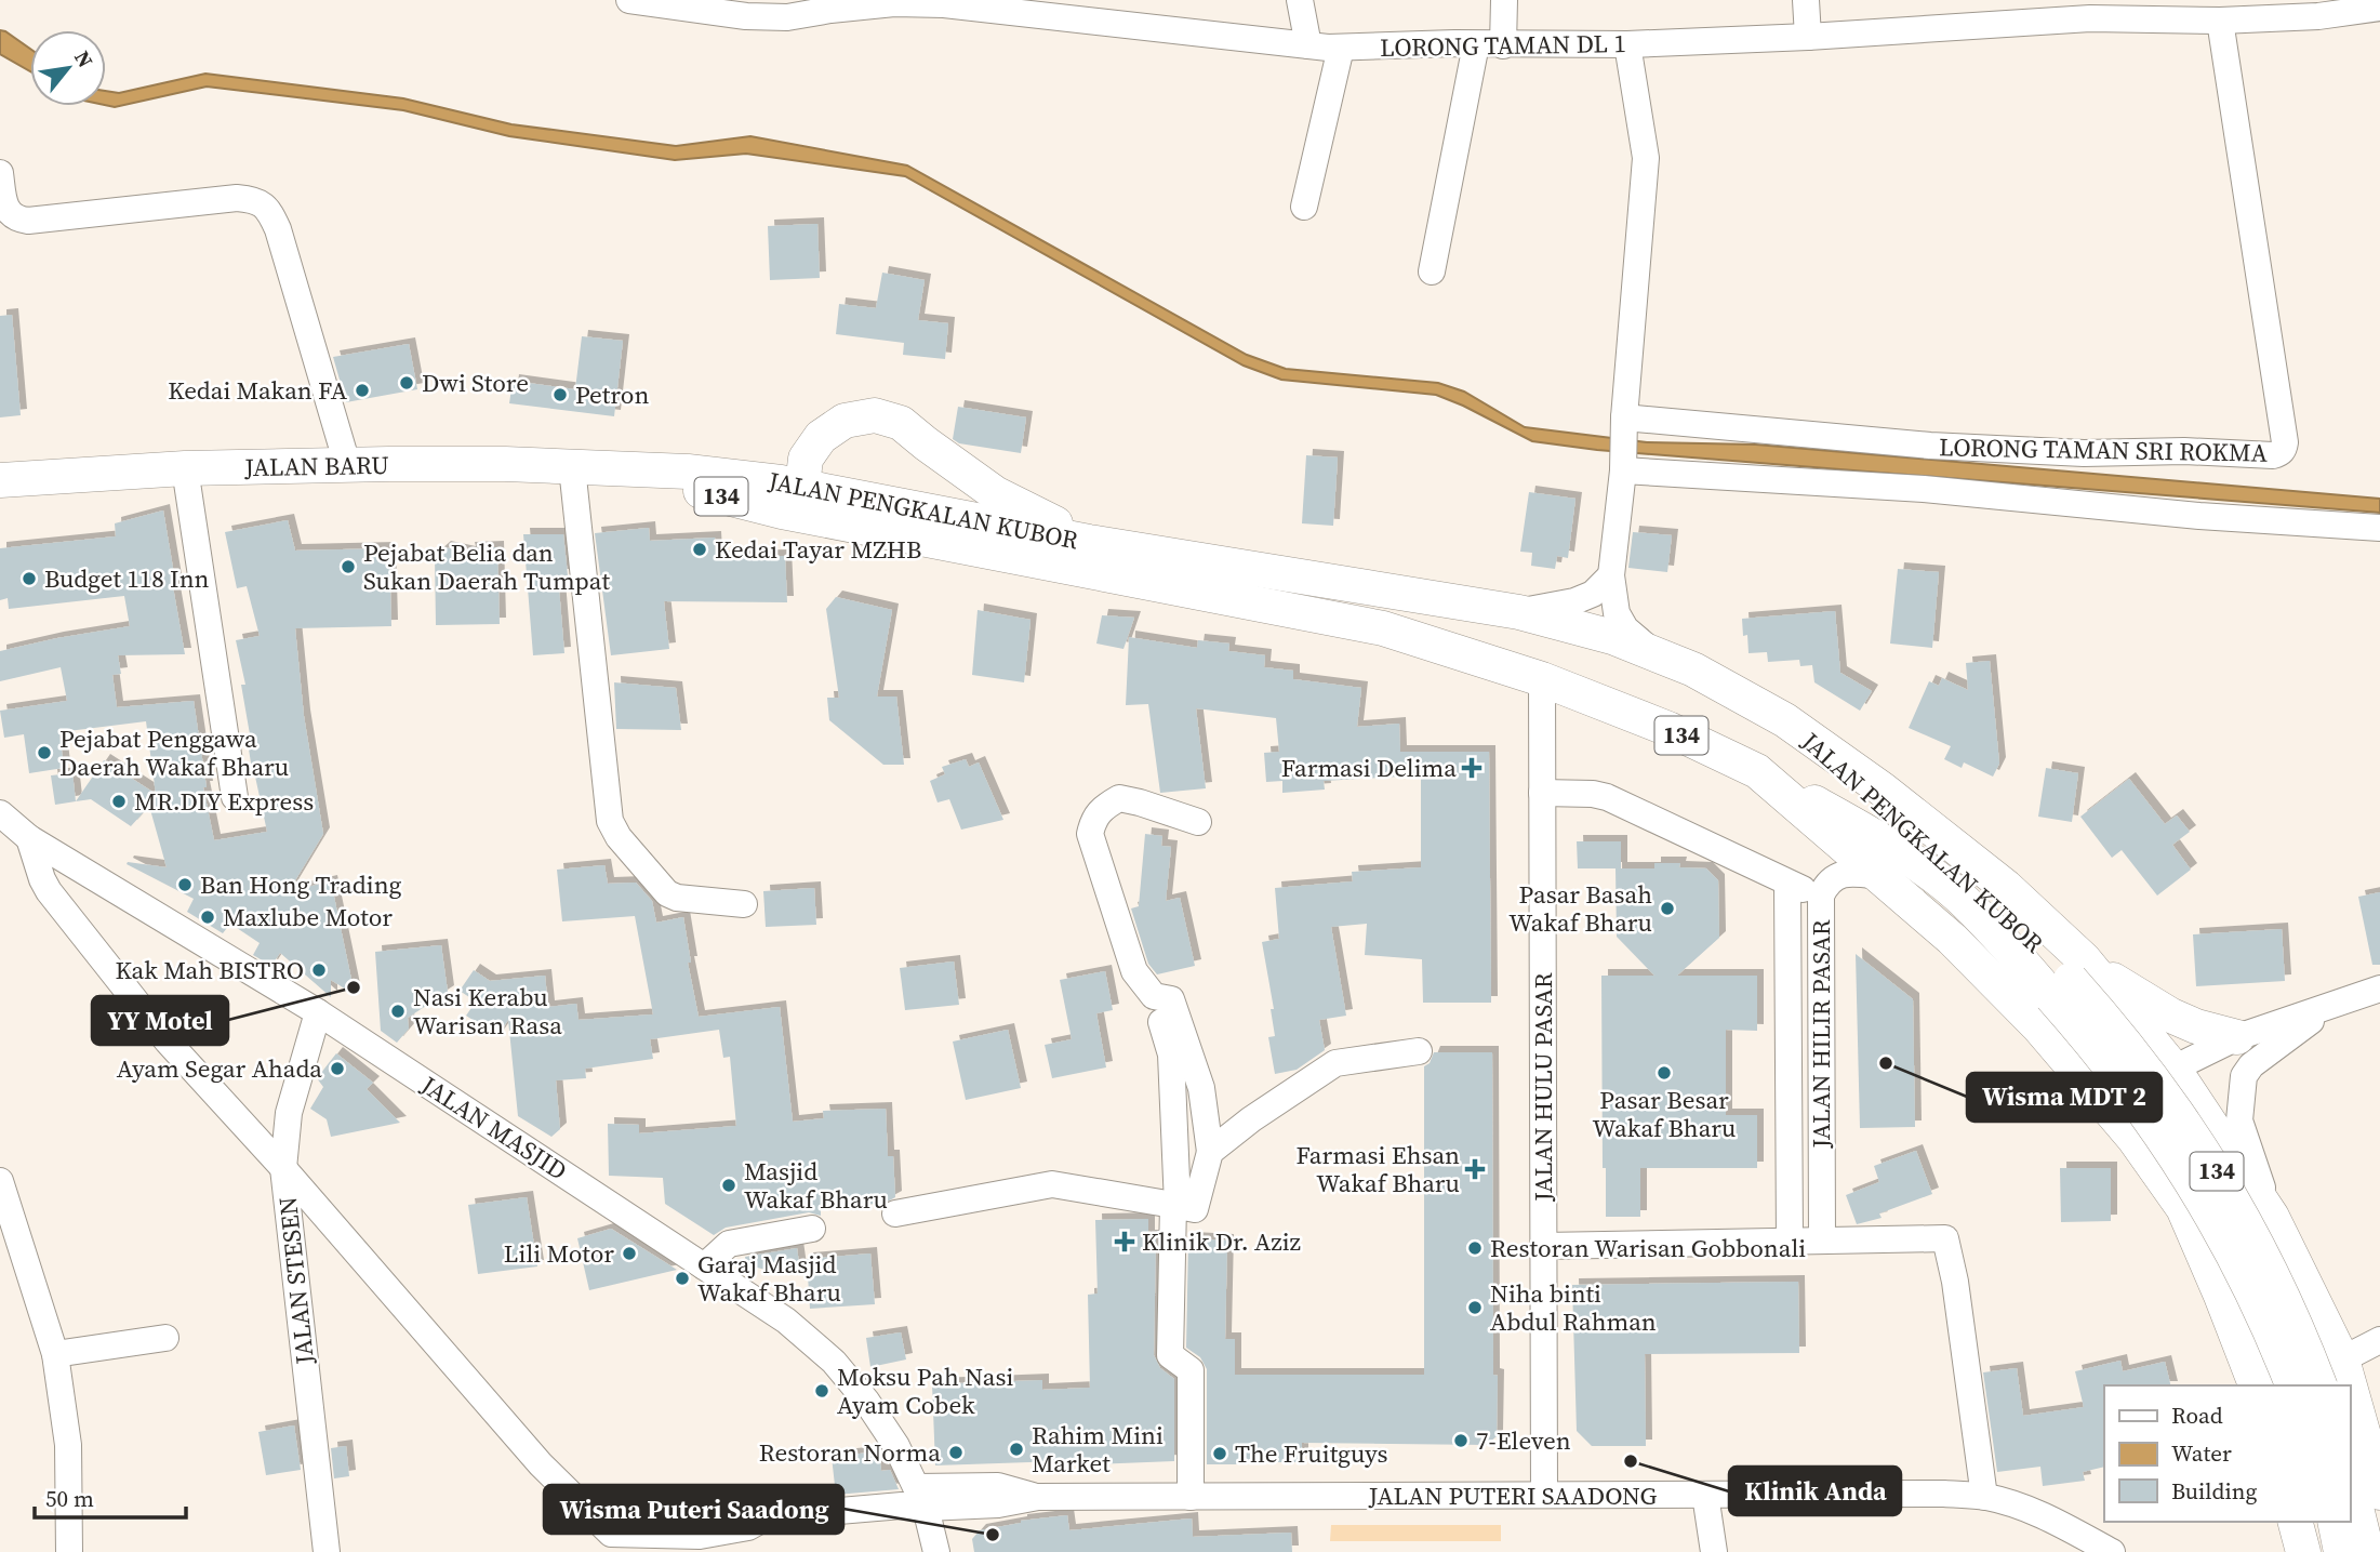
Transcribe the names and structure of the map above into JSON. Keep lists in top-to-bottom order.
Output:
{
  "streets": {
    "main road": ["JALAN BARU", "134", "JALAN PENGKALAN KUBOR"],
    "street": [
      "LORONG TAMAN DL 1",
      "LORONG TAMAN SRI ROKMA",
      "JALAN HILIR PASAR",
      "JALAN HULU PASAR",
      "JALAN MASJID",
      "JALAN STESEN",
      "JALAN PUTERI SAADONG"
    ]
  },
  "crossings": [
    ["LORONG TAMAN DL 1", "LORONG TAMAN SRI ROKMA"],
    ["JALAN BARU", "JALAN PENGKALAN KUBOR"],
    ["JALAN PENGKALAN KUBOR", "JALAN HILIR PASAR"],
    ["JALAN PENGKALAN KUBOR", "JALAN HULU PASAR"],
    ["JALAN HULU PASAR", "JALAN PUTERI SAADONG"],
    ["JALAN MASJID", "JALAN STESEN"],
    ["JALAN MASJID", "JALAN PUTERI SAADONG"],
    ["JALAN STESEN", "JALAN PUTERI SAADONG"]
  ],
  "places": {
    "other": [
      "Dwi Store",
      "Kedai Makan FA",
      "Petron",
      "Kedai Tayar MZHB",
      "Pejabat Belia dan Sukan Daerah Tumpat",
      "Budget 118 Inn",
      "Pejabat Penggawa Daerah Wakaf Bharu",
      "MR.DIY Express",
      "Ban Hong Trading",
      "Pasar Basah Wakaf Bharu",
      "Maxlube Motor",
      "Kak Mah BISTRO",
      "YY Motel",
      "Nasi Kerabu Warisan Rasa",
      "Wisma MDT 2",
      "Ayam Segar Ahada",
      "Pasar Besar Wakaf Bharu",
      "Masjid Wakaf Bharu",
      "Restoran Warisan Gobbonali",
      "Lili Motor",
      "Garaj Masjid Wakaf Bharu",
      "Niha binti Abdul Rahman",
      "Moksu Pah Nasi Ayam Cobek",
      "7-Eleven",
      "Rahim Mini Market",
      "Restoran Norma",
      "The Fruitguys",
      "Klinik Anda",
      "Wisma Puteri Saadong"
    ],
    "health": ["Farmasi Delima", "Farmasi Ehsan Wakaf Bharu", "Klinik Dr. Aziz"]
  },
  "legend": ["Road", "Water", "Building"],
  "scale_bar": "50 m",
  "north": "top right"
}
